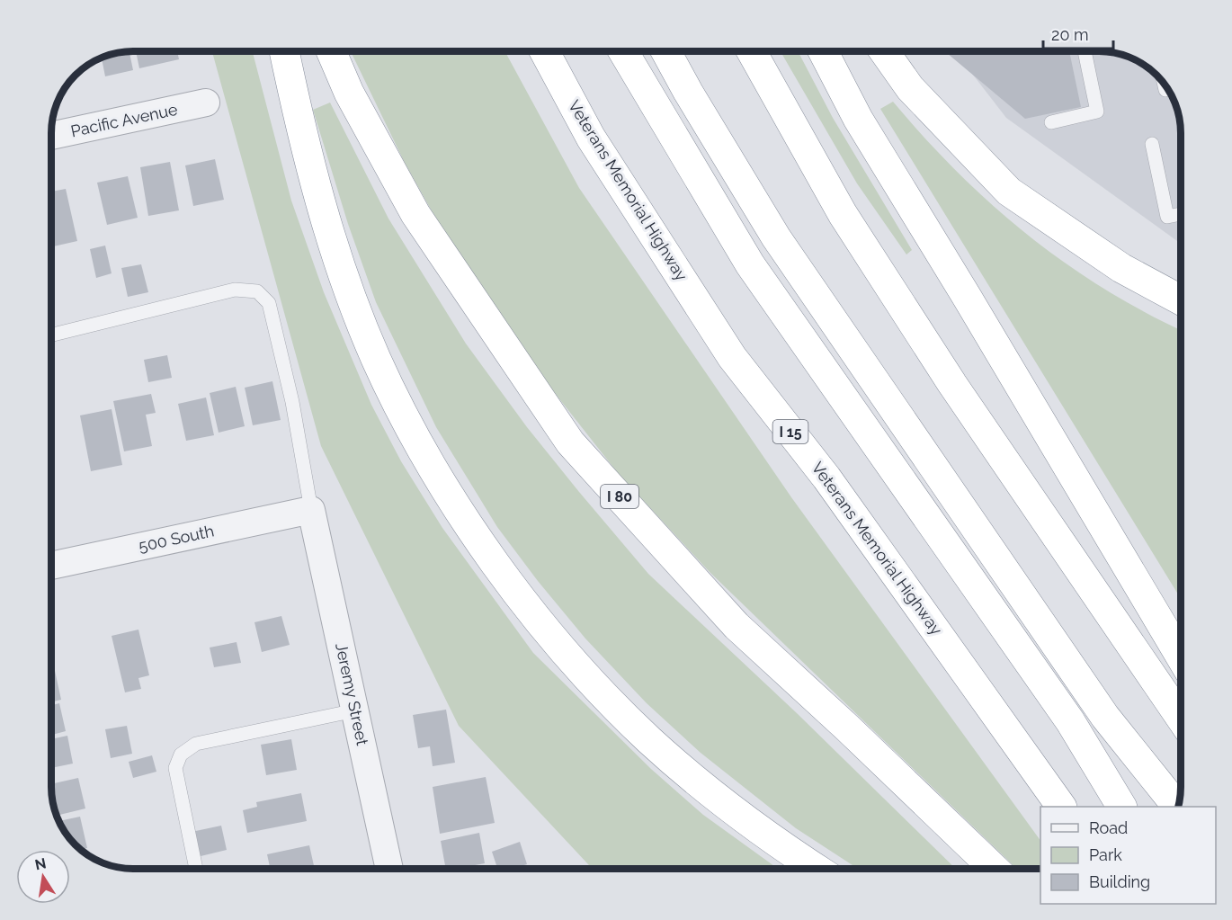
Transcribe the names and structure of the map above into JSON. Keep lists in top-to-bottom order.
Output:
{
  "streets": {
    "highway": ["Veterans Memorial Highway", "I 15", "I 80"],
    "street": ["Pacific Avenue", "500 South", "Jeremy Street"]
  },
  "crossings": [
    ["500 South", "Jeremy Street"]
  ],
  "legend": ["Road", "Park", "Building"],
  "scale_bar": "20 m",
  "north": "top"
}
